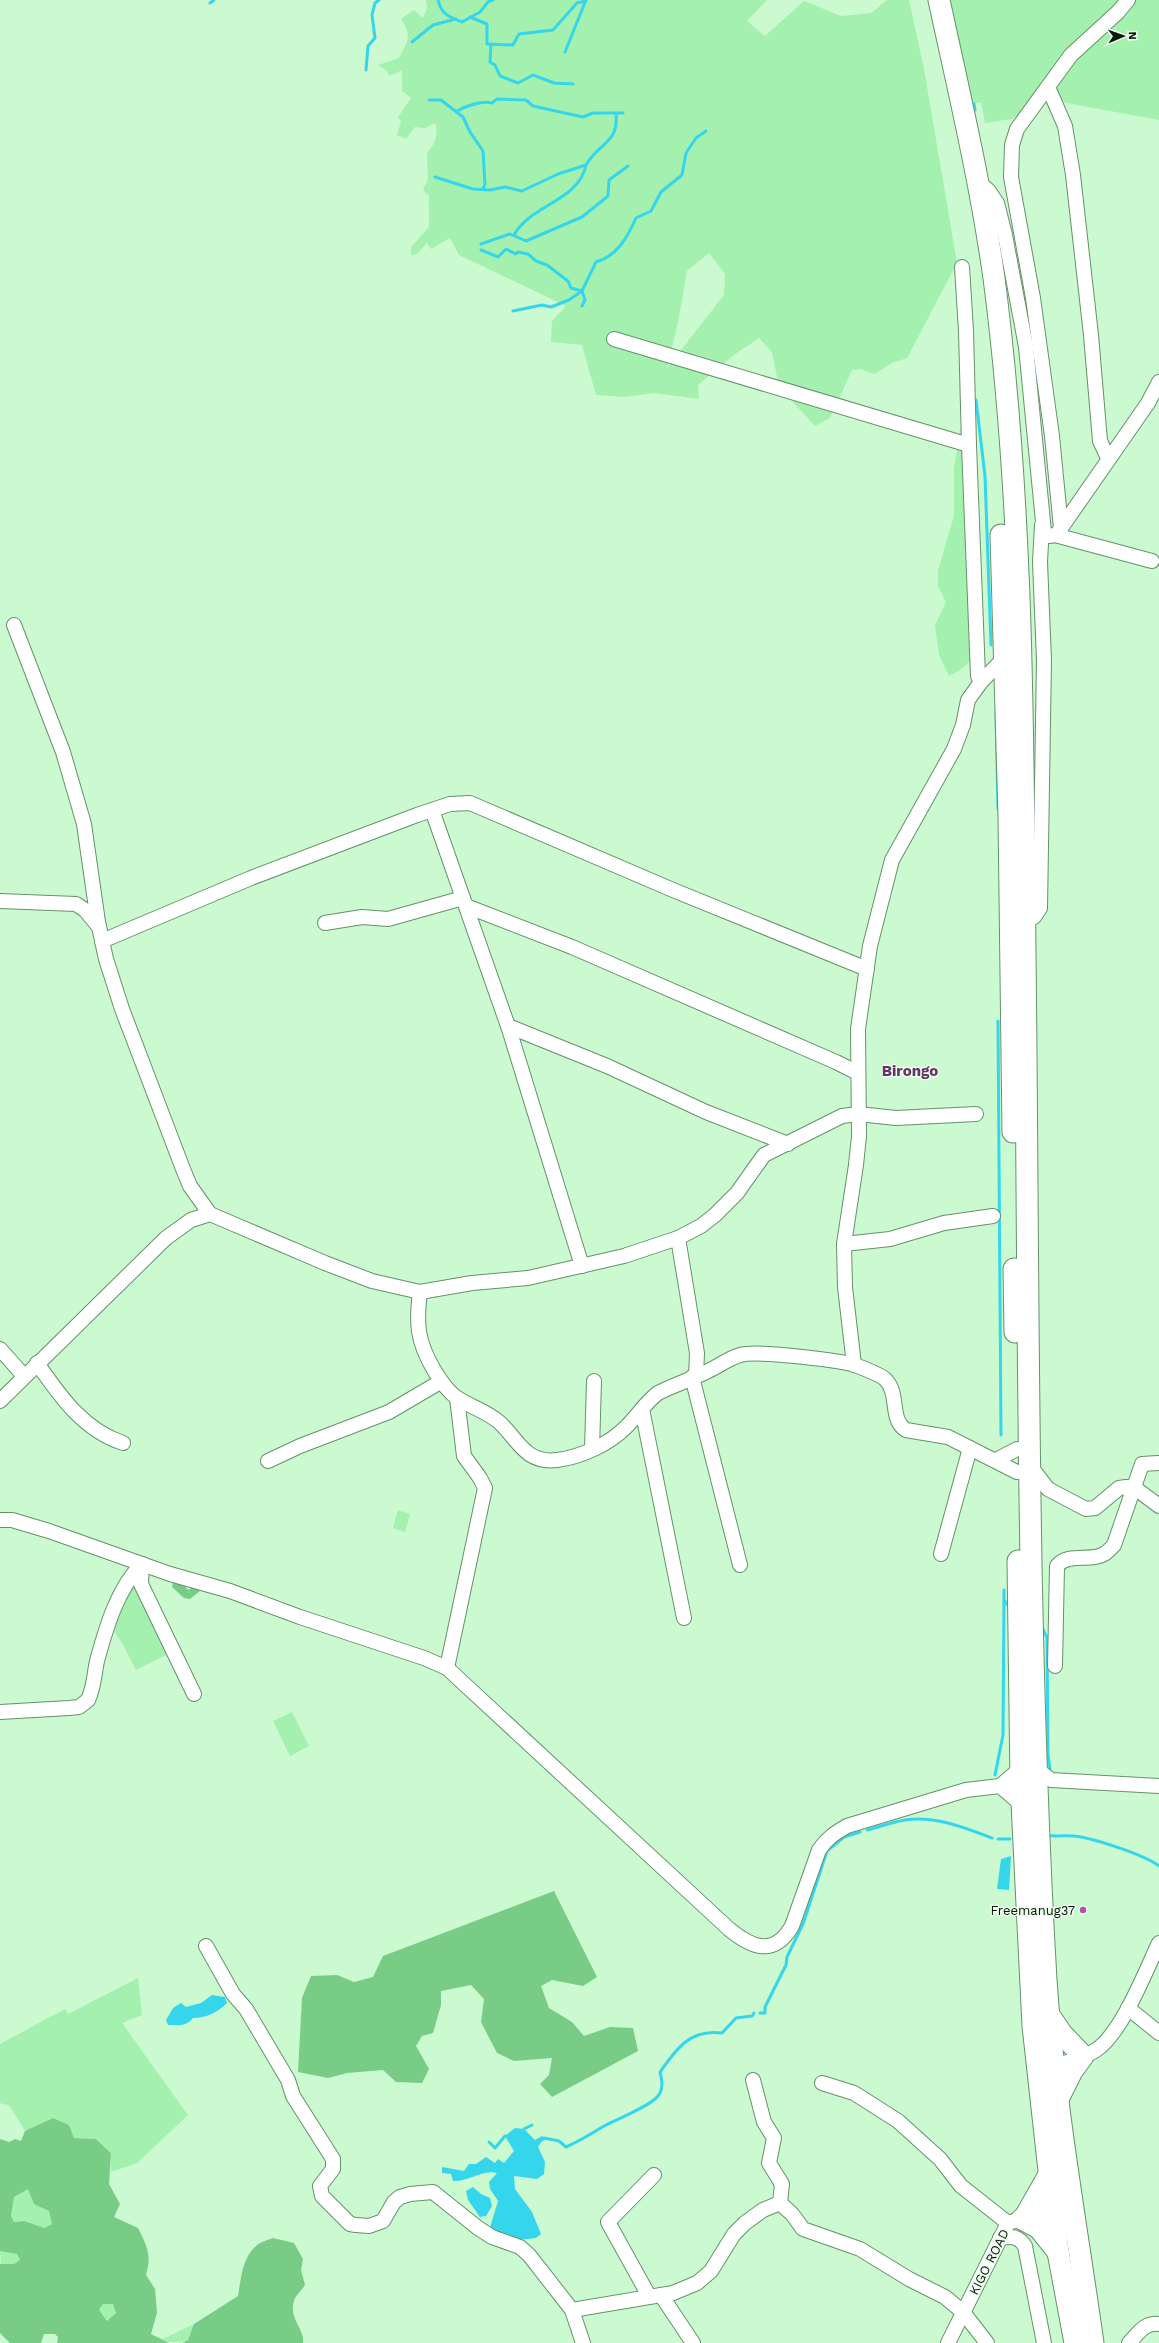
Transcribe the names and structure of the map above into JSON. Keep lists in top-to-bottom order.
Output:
{
  "streets": {
    "street": ["KIGO ROAD"]
  },
  "districts": ["Birongo"],
  "places": ["Freemanug37"],
  "north": "right"
}
